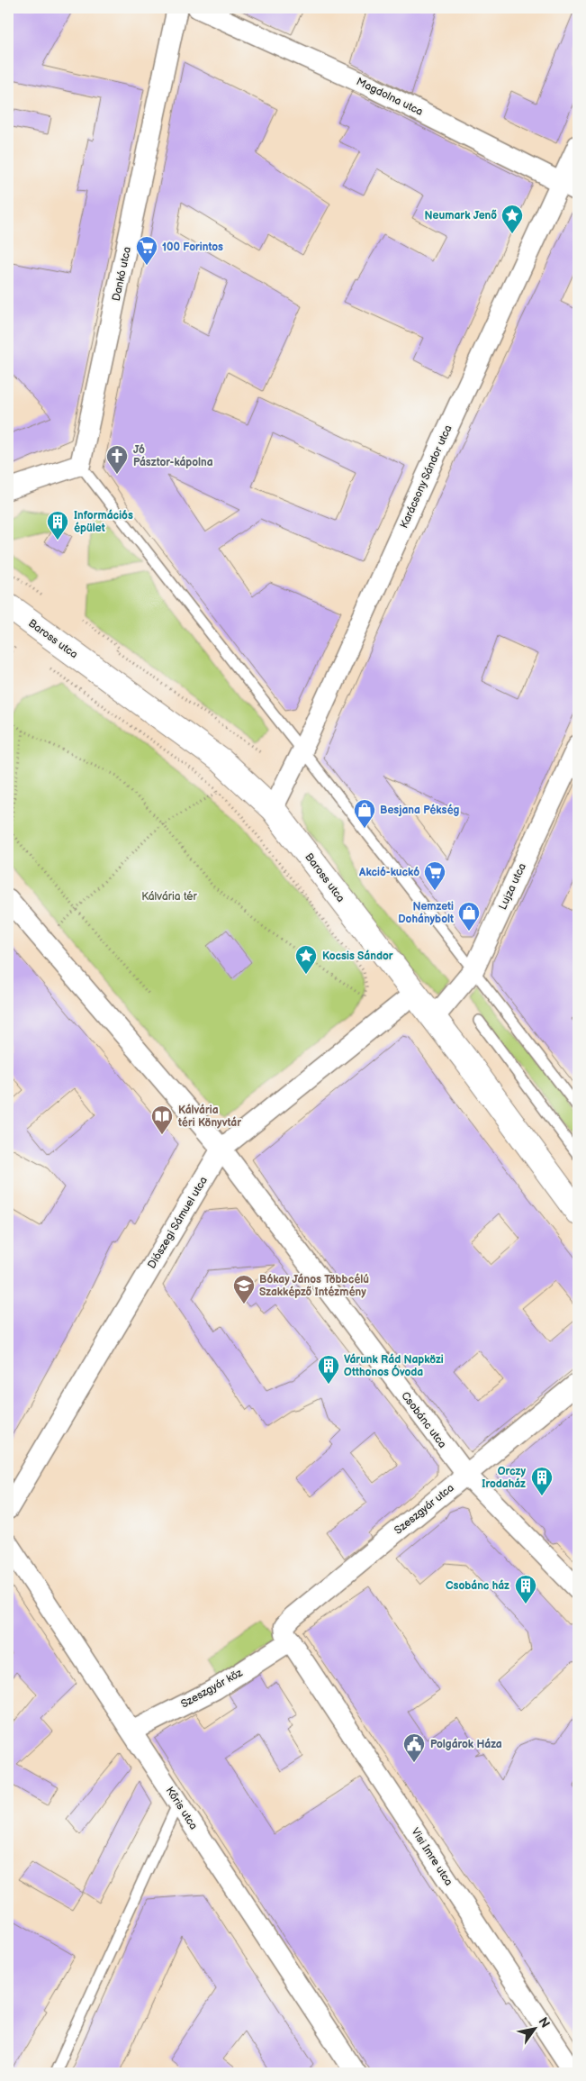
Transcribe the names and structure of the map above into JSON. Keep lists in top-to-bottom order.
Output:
{
  "streets": {
    "street": [
      "Magdolna utca",
      "Dankó utca",
      "Karácsony Sándor utca",
      "Baross utca",
      "Lujza utca",
      "Diószegi Sámuel utca",
      "Csobánc utca",
      "Szeszgyár utca",
      "Szeszgyár köz",
      "Kőris utca",
      "Visi Imre utca"
    ]
  },
  "crossings": [
    ["Magdolna utca", "Karácsony Sándor utca"],
    ["Karácsony Sándor utca", "Baross utca"],
    ["Baross utca", "Lujza utca"],
    ["Baross utca", "Diószegi Sámuel utca"],
    ["Diószegi Sámuel utca", "Csobánc utca"],
    ["Csobánc utca", "Szeszgyár utca"],
    ["Szeszgyár utca", "Szeszgyár köz"],
    ["Szeszgyár utca", "Visi Imre utca"],
    ["Szeszgyár köz", "Kőris utca"],
    ["Szeszgyár köz", "Visi Imre utca"]
  ],
  "parks": ["Kálvária tér"],
  "places": {
    "place": ["Neumark Jenő", "Kocsis Sándor"],
    "supermarket": ["100 Forintos", "Akció-kuckó"],
    "church": ["Jó Pásztor-kápolna"],
    "building": [
      "Információs épület",
      "Várunk Rád Napközi Otthonos Óvoda",
      "Orczy Irodaház",
      "Csobánc ház"
    ],
    "shop": ["Besjana Pékség", "Nemzeti Dohánybolt"],
    "library": ["Kálvária téri Könyvtár"],
    "school or university": ["Bókay János Többcélú Szakképző Intézmény"],
    "public building": ["Polgárok Háza"]
  },
  "north": "top right"
}
